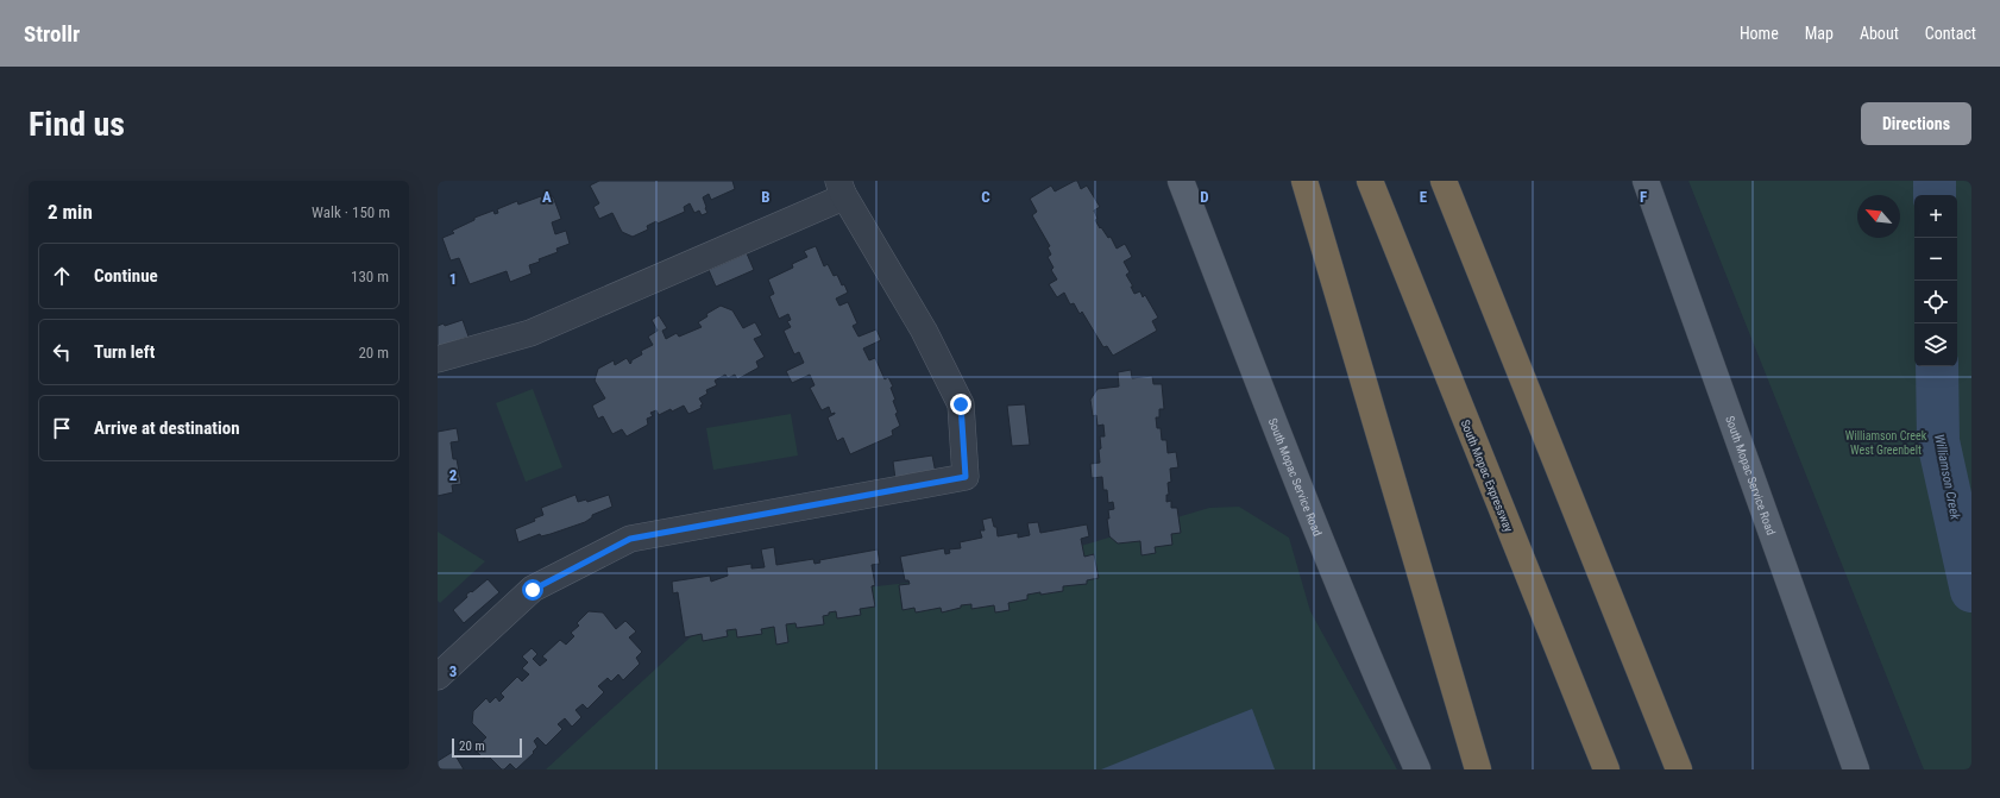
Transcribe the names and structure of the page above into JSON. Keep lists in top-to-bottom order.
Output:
{
  "streets": {
    "highway": ["South Mopac Expressway"],
    "main road": ["South Mopac Service Road"]
  },
  "water": ["Williamson Creek"],
  "parks": ["Williamson Creek West Greenbelt"],
  "scale_bar": "20 m",
  "north": "top left",
  "page": {
    "header": "Strollr",
    "nav": [
      "Home",
      "Map",
      "About",
      "Contact"
    ],
    "buttons": "Directions",
    "title": "Find us",
    "heading": ["2 min", "Walk · 150 m"],
    "map_buttons": ["+", "−"],
    "list": [
      ["Continue", "130 m"],
      ["Turn left", "20 m"],
      "Arrive at destination"
    ],
    "scale": "20 m"
  },
  "grid": {
    "columns": [
      "A",
      "B",
      "C",
      "D",
      "E",
      "F"
    ],
    "rows": ["1", "2", "3"]
  }
}
